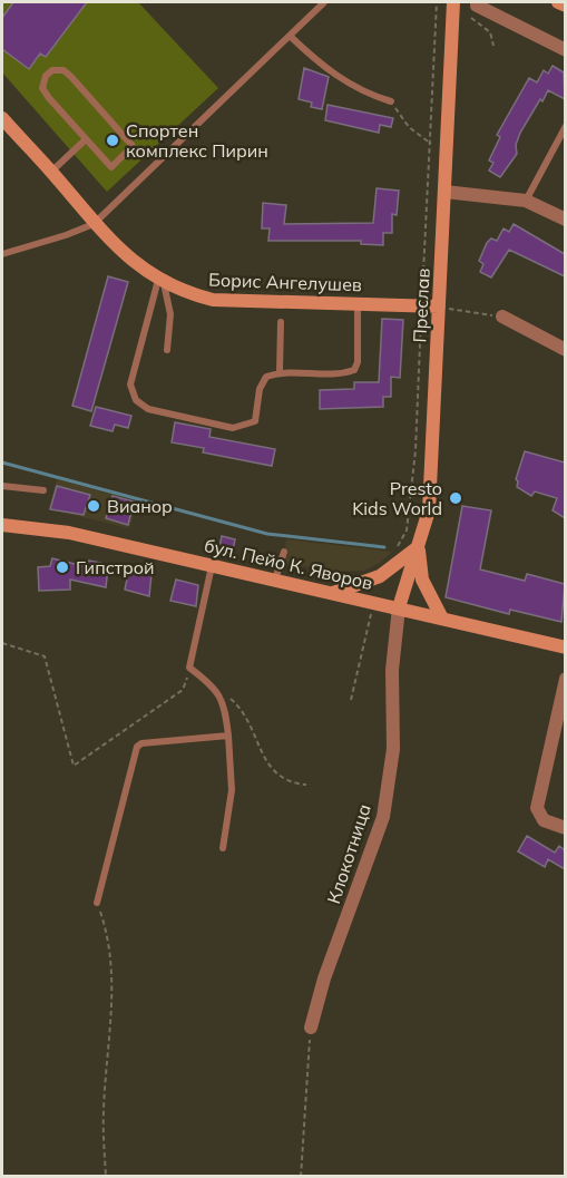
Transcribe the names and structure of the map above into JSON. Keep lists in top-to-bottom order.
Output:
{
  "streets": {
    "street": [
      "Борис Ангелушев",
      "Преслав",
      "бул. Пейо К. Яворов",
      "Клокотница"
    ]
  },
  "crossings": [
    ["Борис Ангелушев", "Преслав"],
    ["Преслав", "бул. Пейо К. Яворов"],
    ["Преслав", "Клокотница"],
    ["бул. Пейо К. Яворов", "Клокотница"]
  ],
  "places": [
    "Спортен комплекс Пирин",
    "Presto Kids World",
    "Вианор",
    "Гипстрой"
  ]
}
